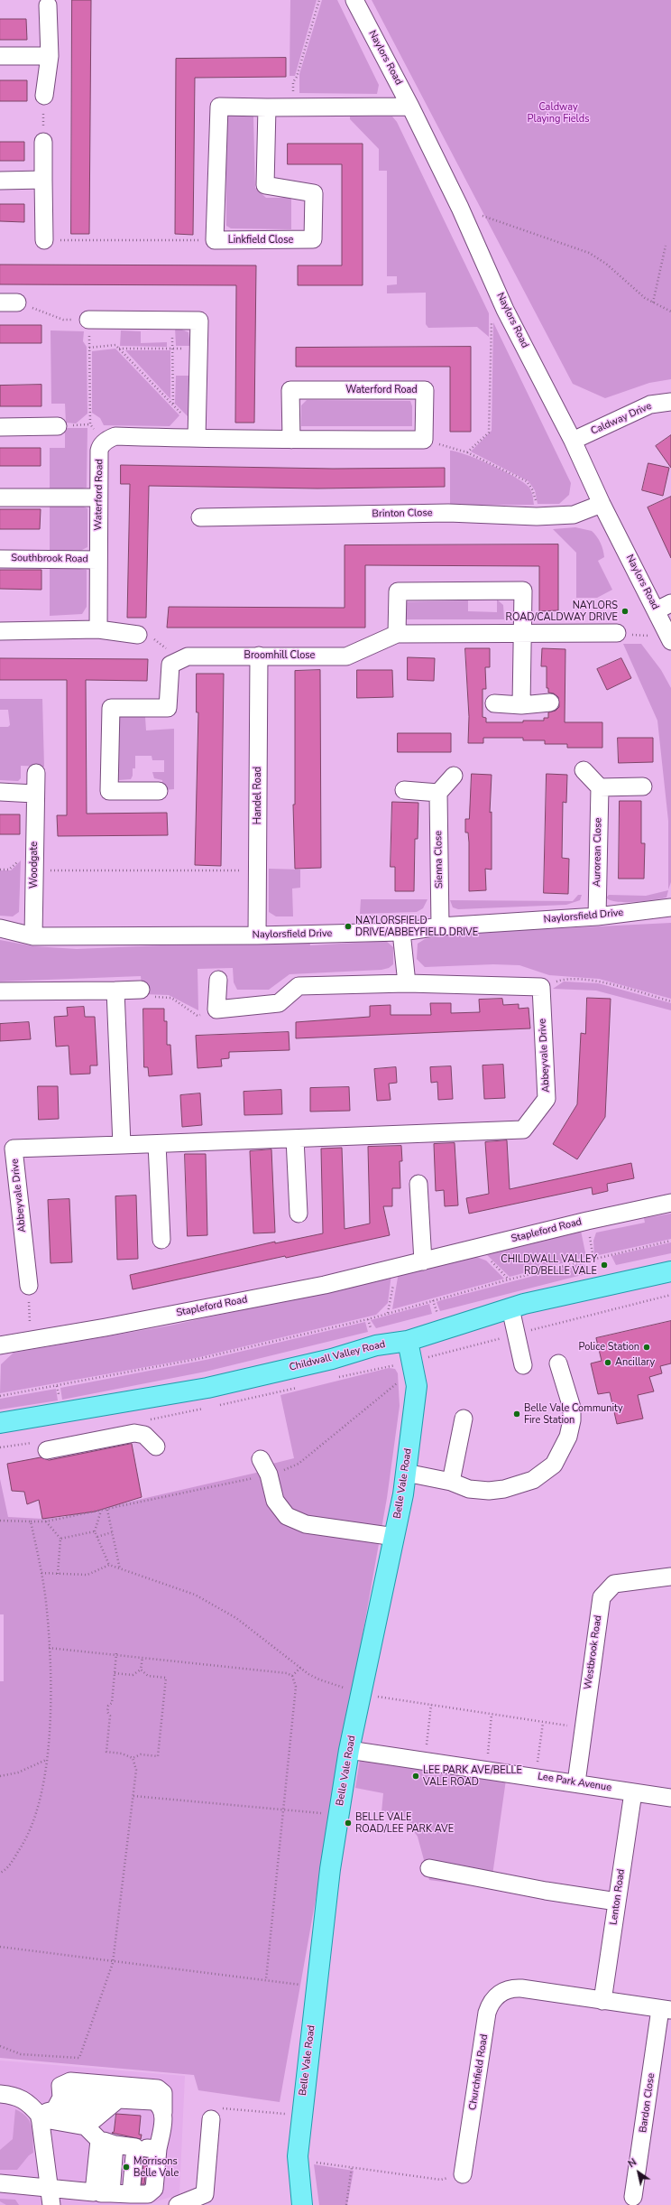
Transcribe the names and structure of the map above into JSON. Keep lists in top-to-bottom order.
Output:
{
  "streets": {
    "main road": ["Childwall Valley Road", "Belle Vale Road"],
    "street": [
      "Naylors Road",
      "Linkfield Close",
      "Waterford Road",
      "Caldway Drive",
      "Brinton Close",
      "Southbrook Road",
      "Broomhill Close",
      "Handel Road",
      "Aurorean Close",
      "Sienna Close",
      "Woodgate",
      "Naylorsfield Drive",
      "Abbeyvale Drive",
      "Stapleford Road",
      "Westbrook Road",
      "Lee Park Avenue",
      "Lenton Road",
      "Churchfield Road",
      "Bardon Close"
    ]
  },
  "crossings": [
    ["Naylors Road", "Linkfield Close"],
    ["Naylors Road", "Caldway Drive"],
    ["Naylors Road", "Brinton Close"],
    ["Waterford Road", "Southbrook Road"],
    ["Broomhill Close", "Handel Road"],
    ["Handel Road", "Naylorsfield Drive"],
    ["Aurorean Close", "Naylorsfield Drive"],
    ["Sienna Close", "Naylorsfield Drive"],
    ["Woodgate", "Naylorsfield Drive"],
    ["Childwall Valley Road", "Belle Vale Road"],
    ["Belle Vale Road", "Lee Park Avenue"],
    ["Westbrook Road", "Lee Park Avenue"],
    ["Lee Park Avenue", "Lenton Road"],
    ["Lenton Road", "Churchfield Road"],
    ["Churchfield Road", "Bardon Close"]
  ],
  "parks": ["Caldway Playing Fields"],
  "places": [
    "NAYLORS ROAD/CALDWAY DRIVE",
    "NAYLORSFIELD DRIVE/ABBEYFIELD DRIVE",
    "CHILDWALL VALLEY RD/BELLE VALE",
    "Police Station",
    "Ancillary",
    "Belle Vale Community Fire Station",
    "LEE PARK AVE/BELLE VALE ROAD",
    "BELLE VALE ROAD/LEE PARK AVE",
    "Morrisons Belle Vale"
  ],
  "north": "top left"
}
